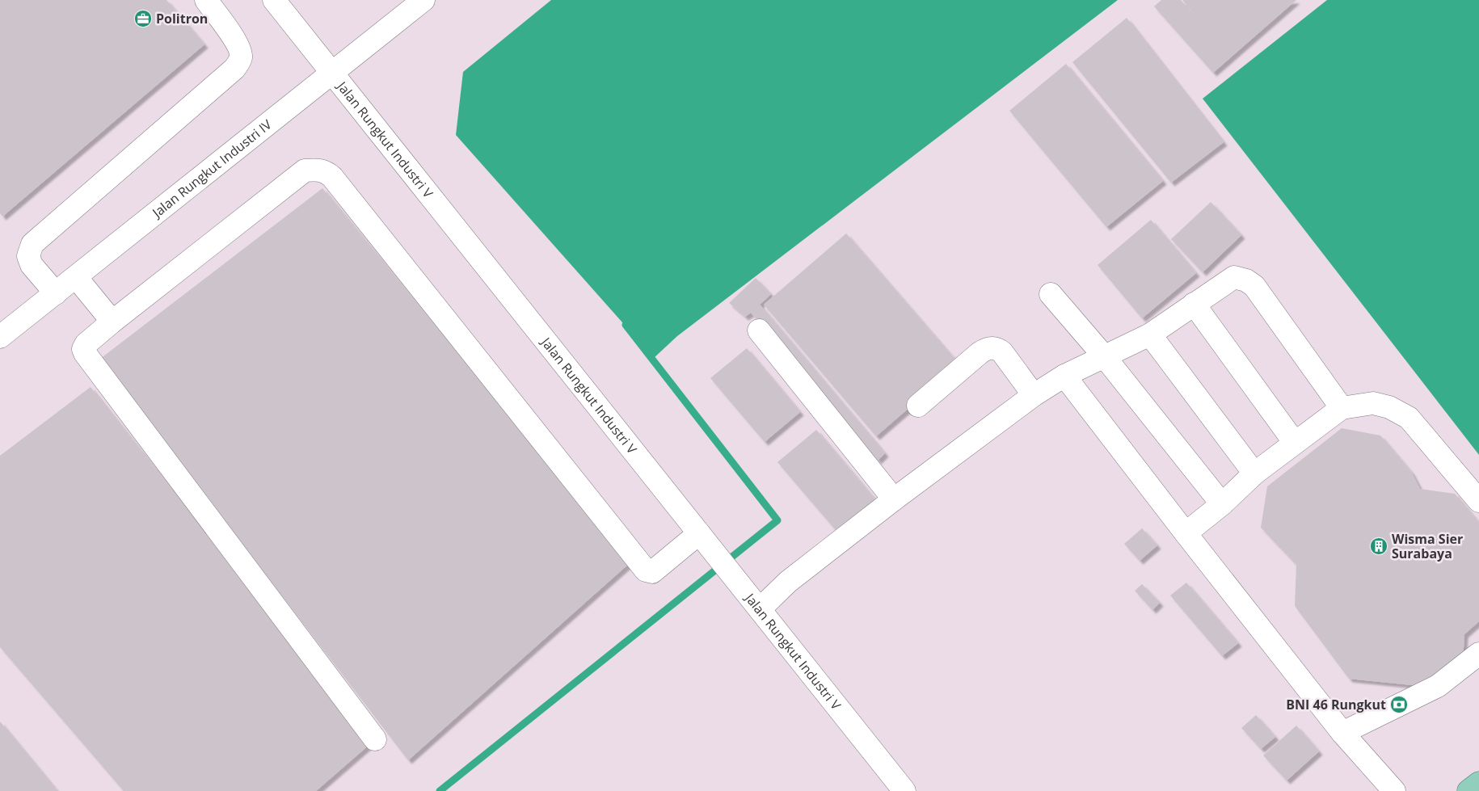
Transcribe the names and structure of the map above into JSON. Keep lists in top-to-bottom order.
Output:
{
  "streets": {
    "street": ["Jalan Rungkut Industri V", "Jalan Rungkut Industri IV"]
  },
  "crossings": [
    ["Jalan Rungkut Industri V", "Jalan Rungkut Industri IV"]
  ],
  "places": {
    "office": ["Politron"],
    "building": ["Wisma Sier Surabaya"],
    "bank": ["BNI 46 Rungkut"]
  }
}
